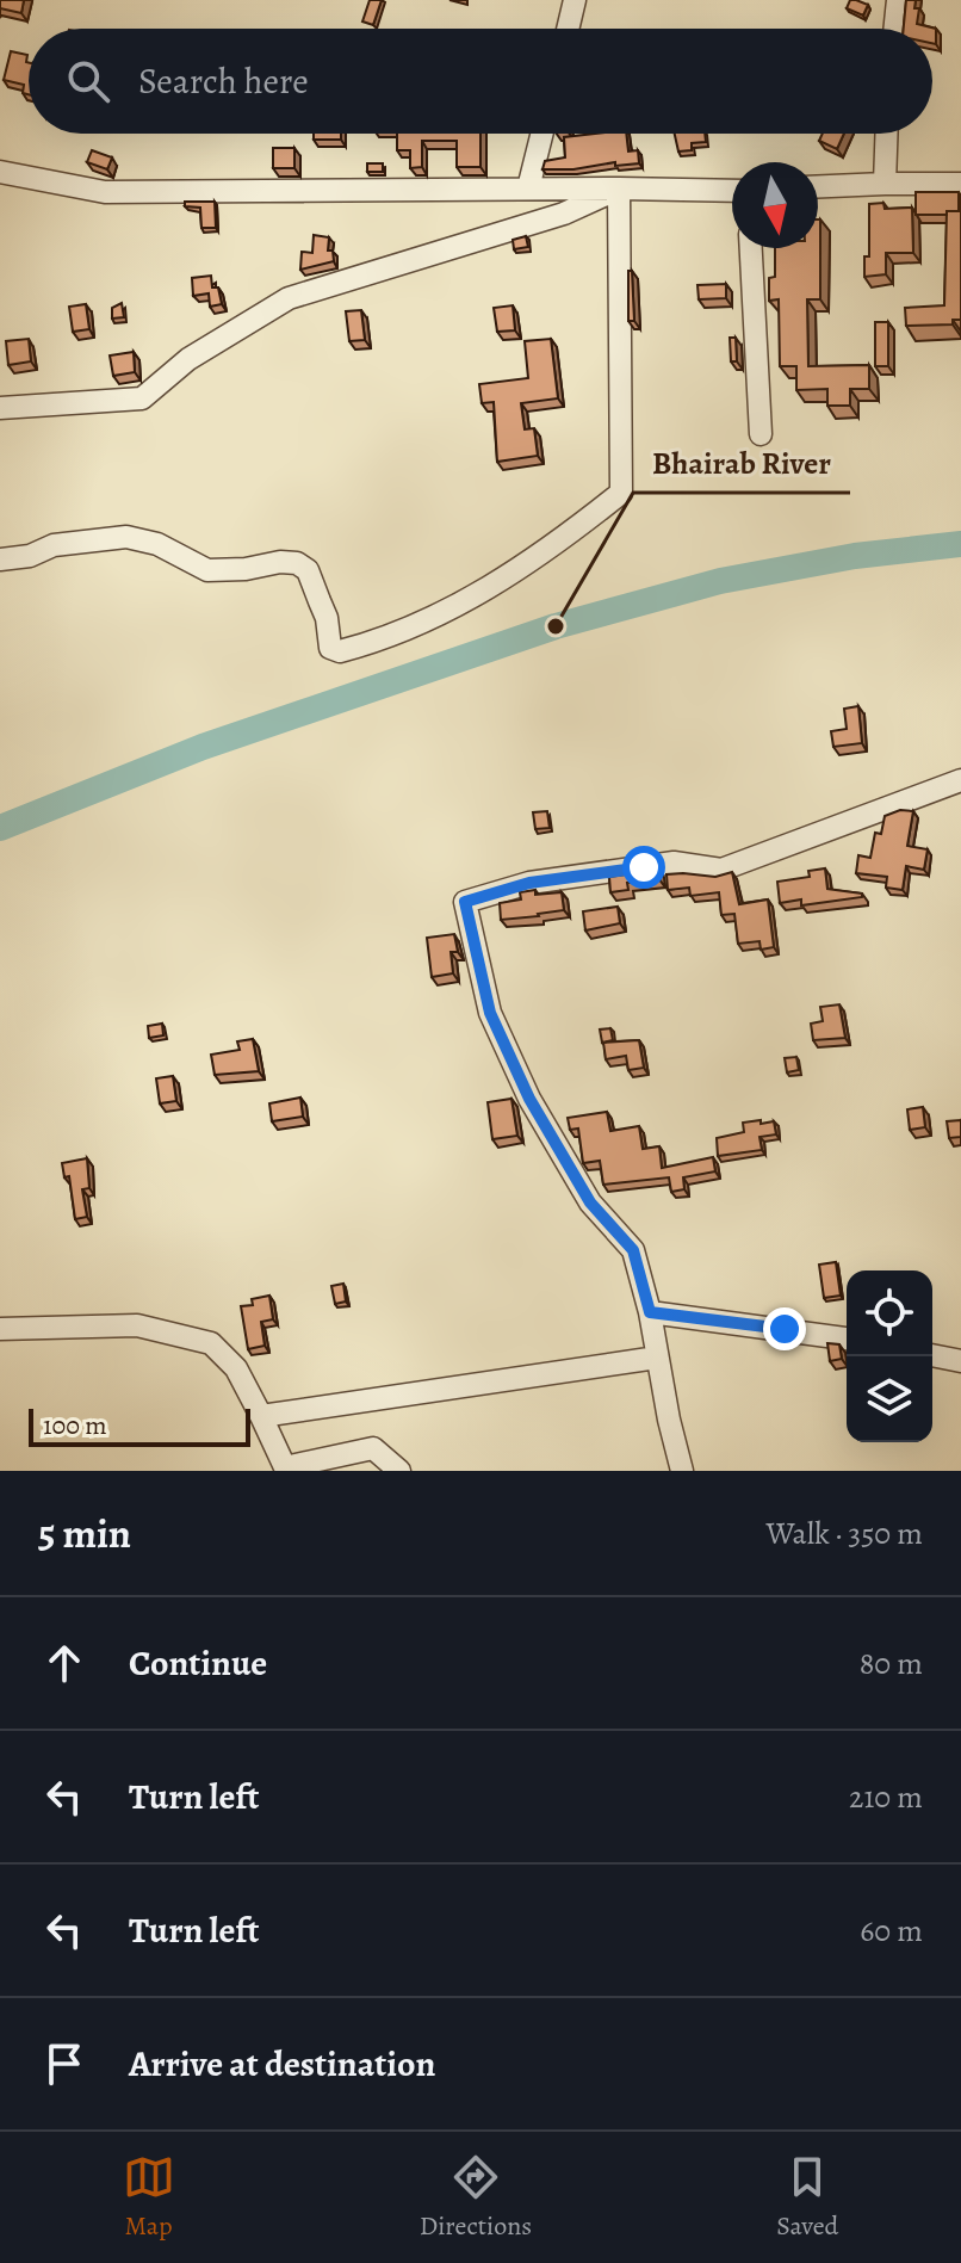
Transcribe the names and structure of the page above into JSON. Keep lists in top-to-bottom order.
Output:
{
  "places": ["Bhairab River"],
  "scale_bar": "100 m",
  "north": "bottom",
  "page": {
    "search": "Search here",
    "scale": "100 m",
    "heading": ["5 min", "Walk · 350 m"],
    "list": [
      ["Continue", "80 m"],
      ["Turn left", "210 m"],
      ["Turn left", "60 m"],
      "Arrive at destination"
    ],
    "nav": ["Map", "Directions", "Saved"]
  }
}
